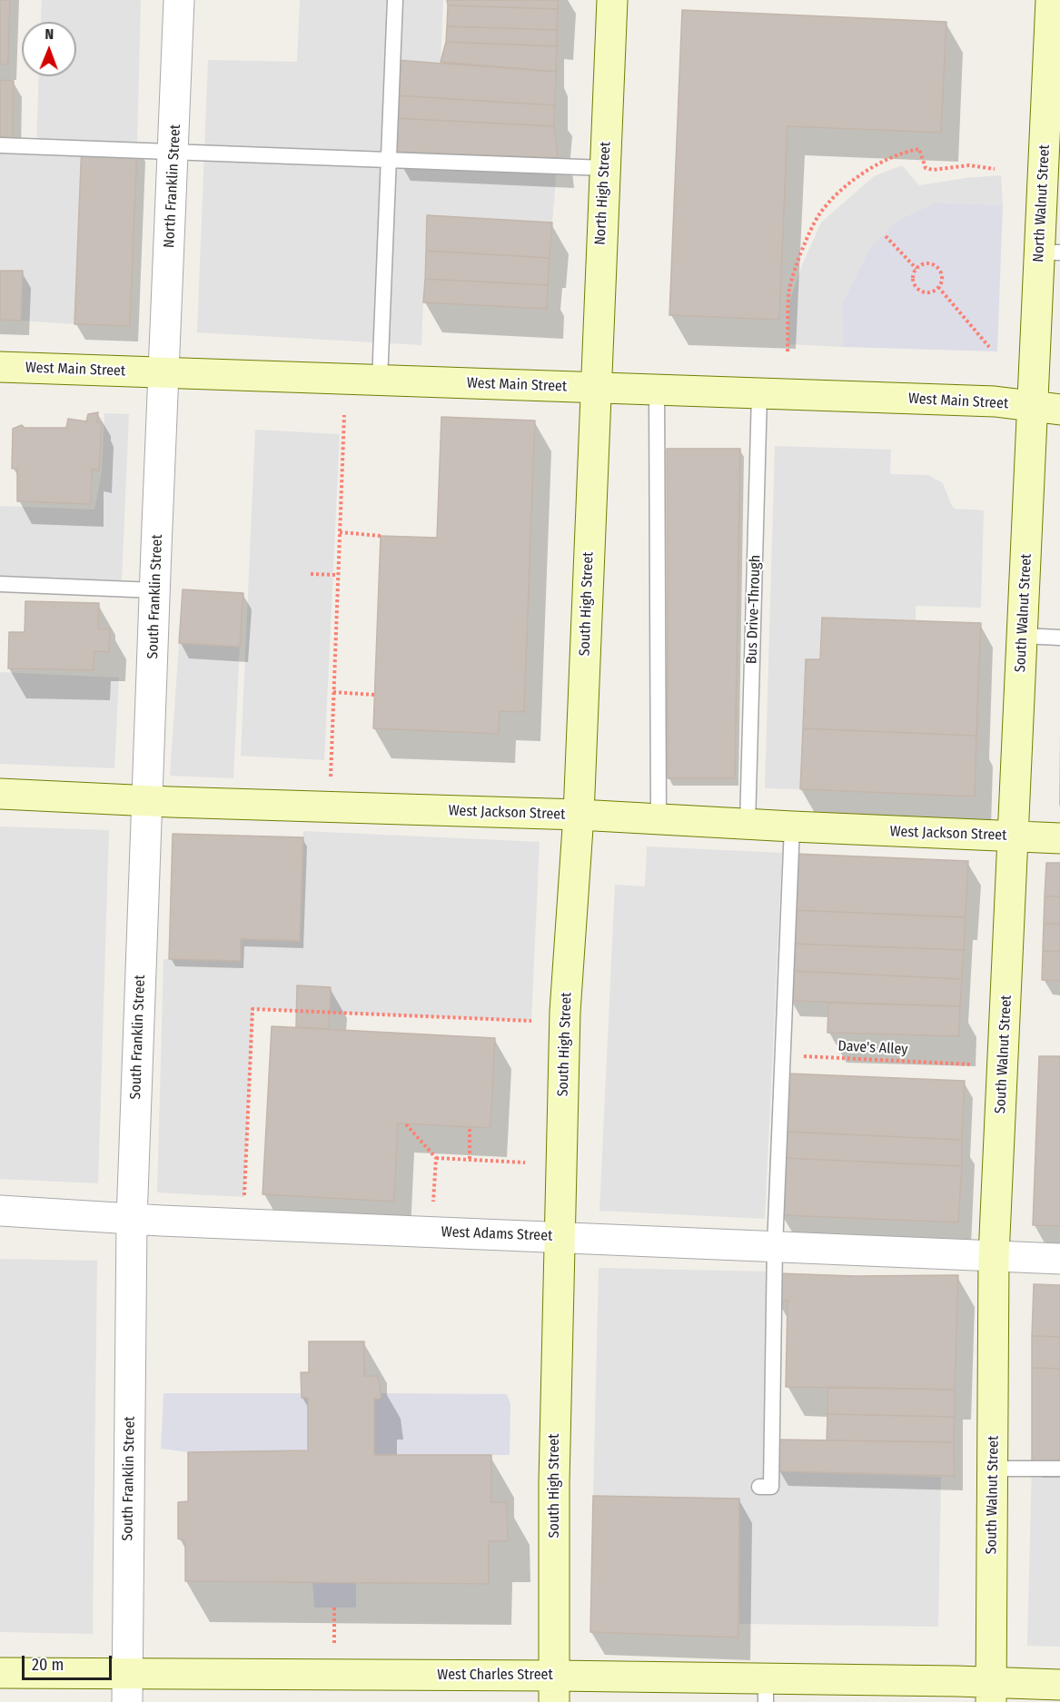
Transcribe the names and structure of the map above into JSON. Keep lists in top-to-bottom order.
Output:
{
  "streets": {
    "main road": [
      "North High Street",
      "North Walnut Street",
      "West Main Street",
      "South High Street",
      "South Walnut Street",
      "West Jackson Street",
      "West Charles Street"
    ],
    "street": ["North Franklin Street", "South Franklin Street", "West Adams Street"],
    "lane": ["Bus Drive-Through"],
    "path": ["Dave's Alley"]
  },
  "crossings": [
    ["North Franklin Street", "West Main Street"],
    ["North Franklin Street", "South Franklin Street"],
    ["North High Street", "West Main Street"],
    ["North High Street", "South High Street"],
    ["North Walnut Street", "West Main Street"],
    ["North Walnut Street", "South Walnut Street"],
    ["West Main Street", "South Franklin Street"],
    ["West Main Street", "South High Street"],
    ["West Main Street", "Bus Drive-Through"],
    ["West Main Street", "South Walnut Street"],
    ["South Franklin Street", "West Jackson Street"],
    ["South Franklin Street", "West Adams Street"],
    ["South Franklin Street", "West Charles Street"],
    ["South High Street", "West Jackson Street"],
    ["South High Street", "West Adams Street"],
    ["South High Street", "West Charles Street"],
    ["Bus Drive-Through", "West Jackson Street"],
    ["South Walnut Street", "West Jackson Street"],
    ["South Walnut Street", "West Adams Street"],
    ["South Walnut Street", "West Charles Street"]
  ],
  "scale_bar": "20 m",
  "north": "top"
}
